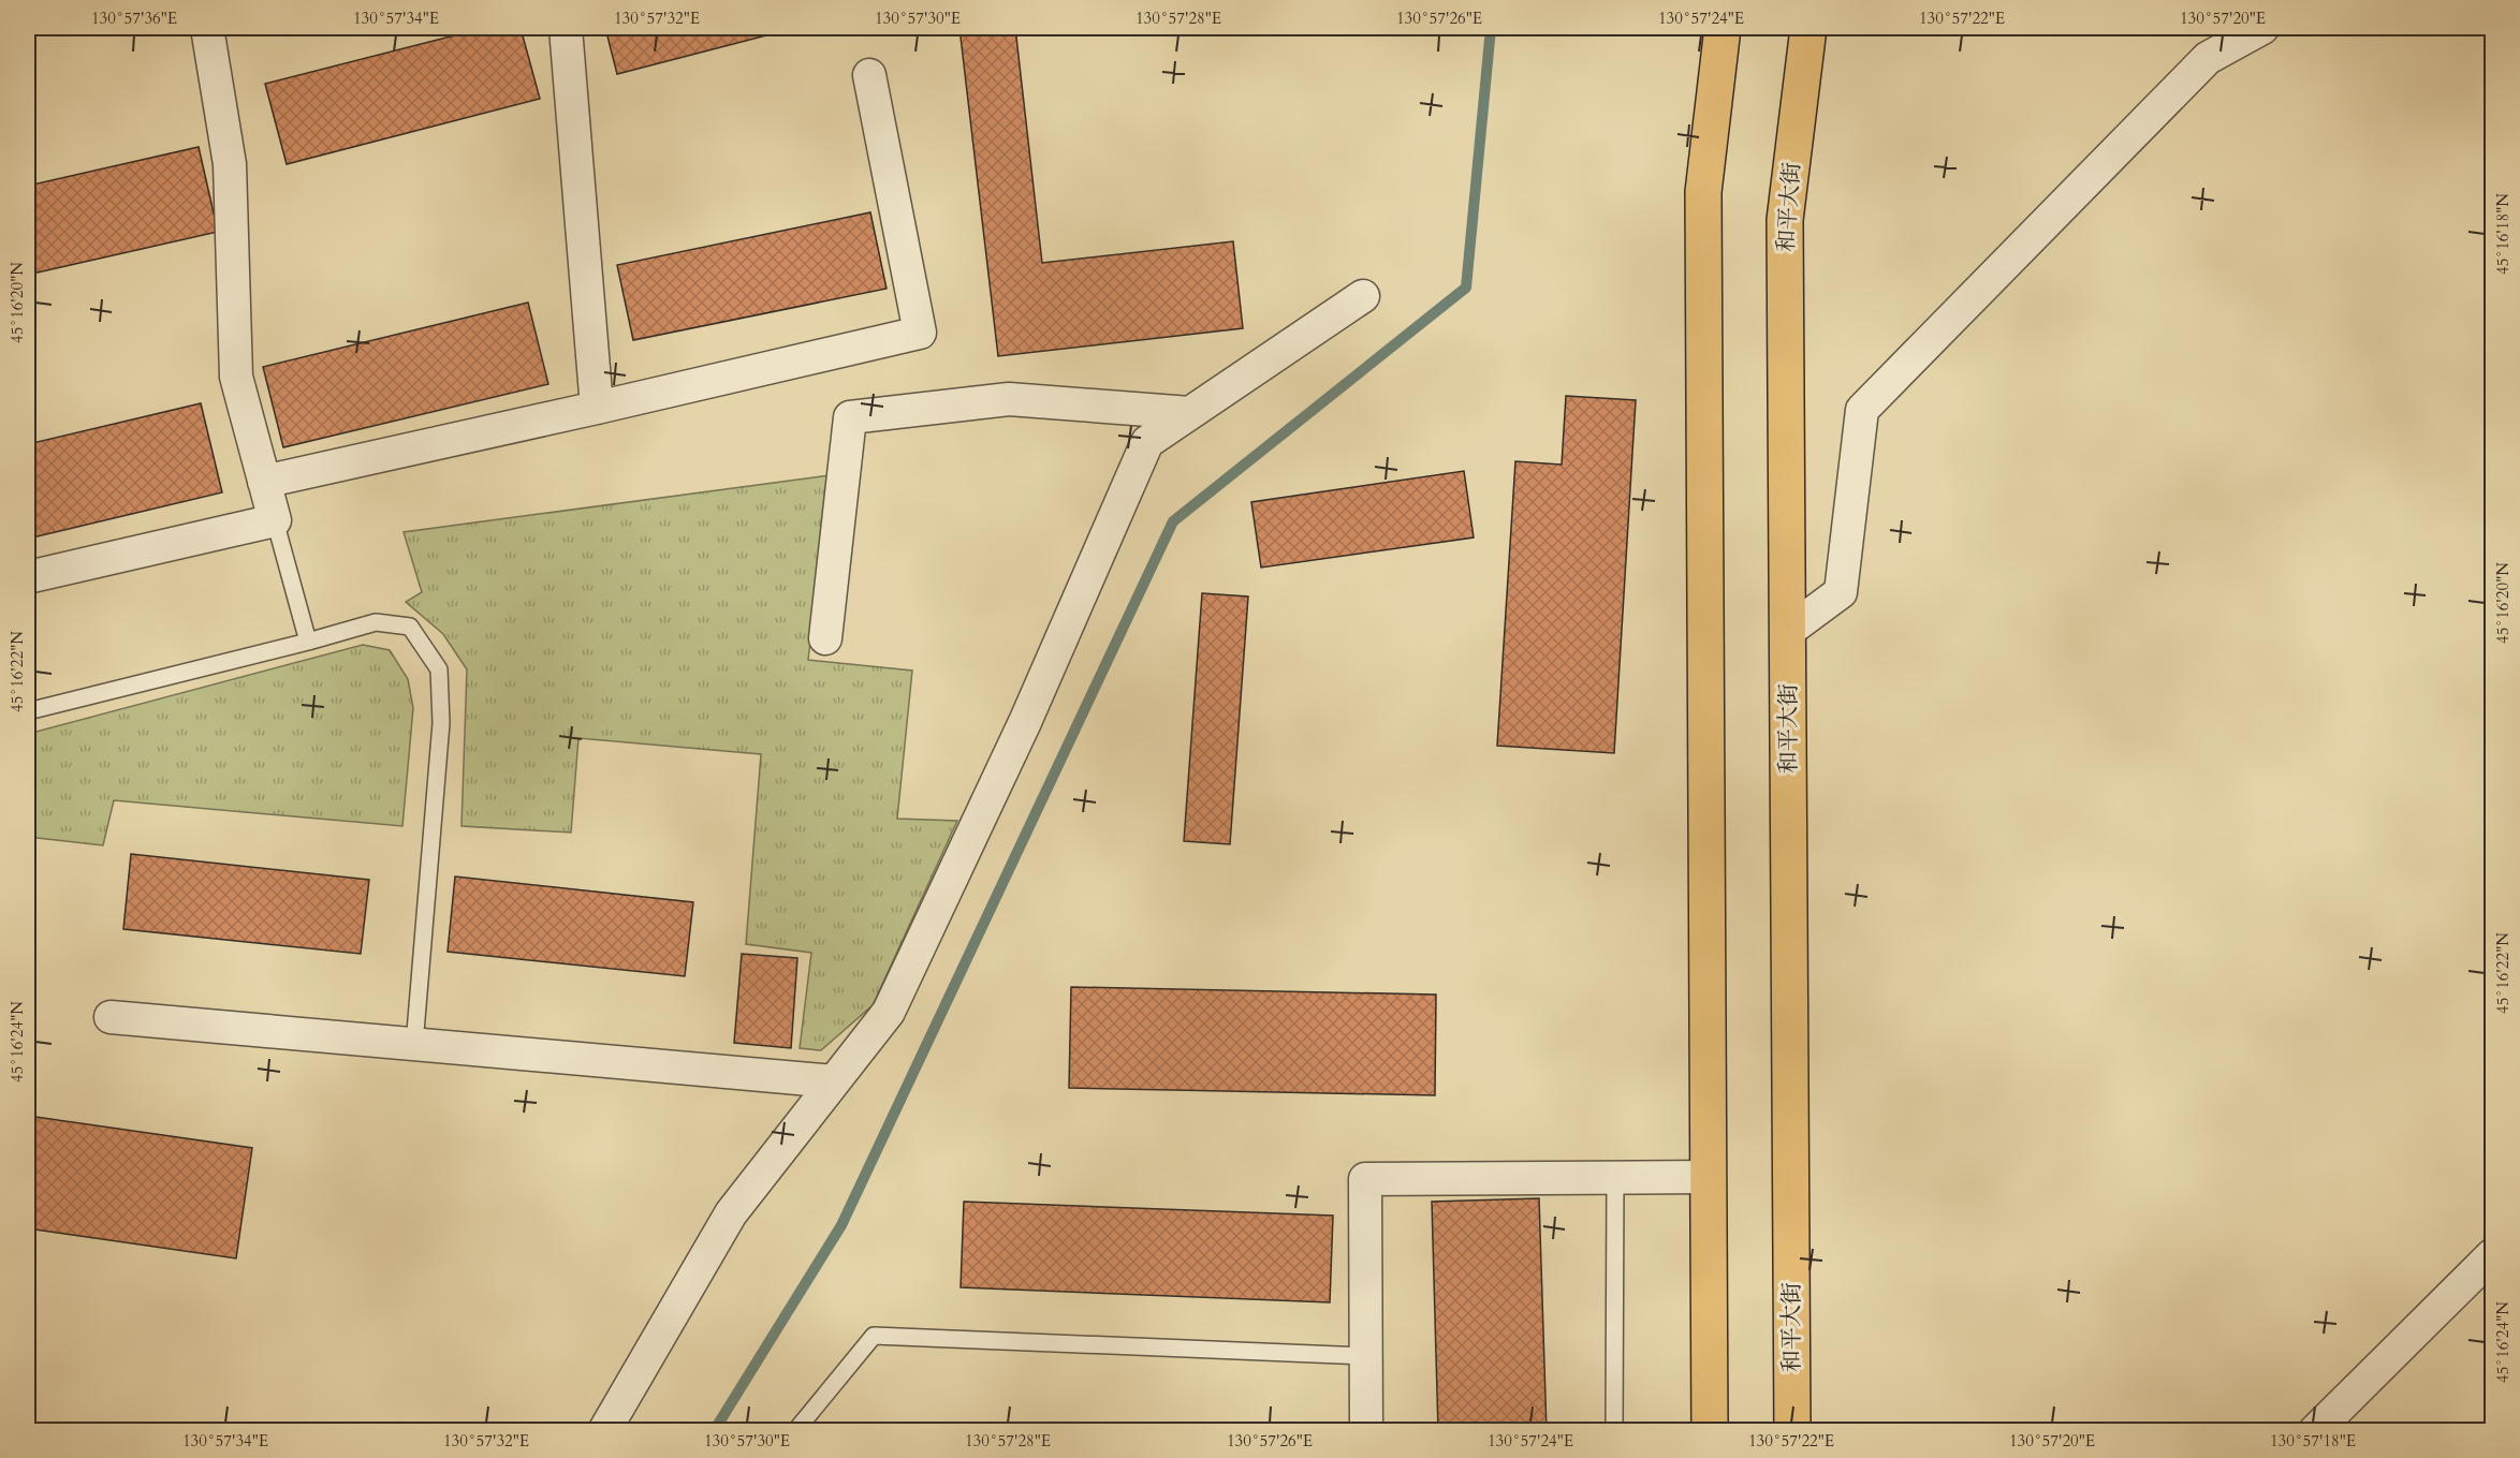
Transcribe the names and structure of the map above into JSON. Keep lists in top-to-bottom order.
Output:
{
  "streets": {
    "highway": ["和平大街"]
  },
  "coordinates": [
    "130°57'36\"E",
    "130°57'34\"E",
    "130°57'32\"E",
    "130°57'30\"E",
    "130°57'28\"E",
    "130°57'26\"E",
    "130°57'24\"E",
    "130°57'22\"E",
    "130°57'20\"E",
    "45°16'18\"N",
    "45°16'20\"N",
    "45°16'22\"N",
    "45°16'24\"N",
    "130°57'18\"E"
  ]
}
